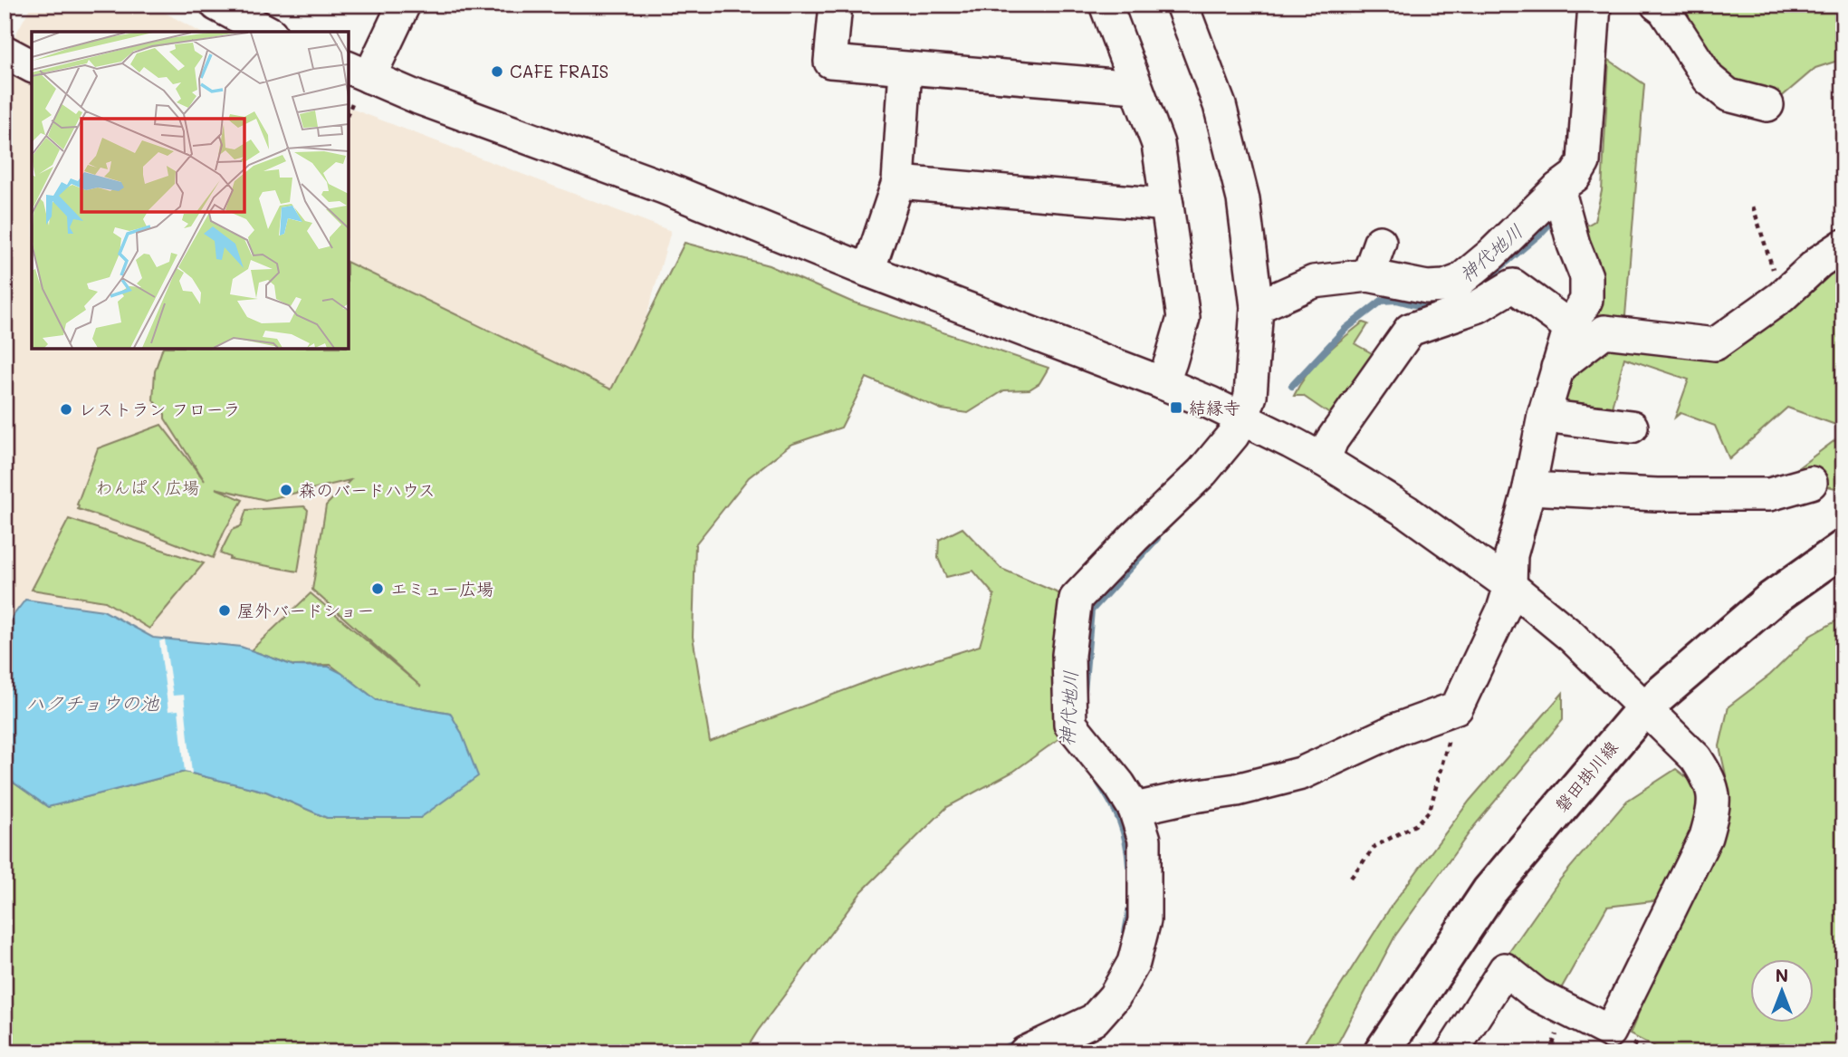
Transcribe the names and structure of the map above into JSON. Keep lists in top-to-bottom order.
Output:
{
  "streets": {
    "main road": ["磐田掛川線"]
  },
  "water": ["神代地川", "ハクチョウの池"],
  "parks": ["わんぱく広場"],
  "places": {
    "other": [
      "CAFE FRAIS",
      "レストラン フローラ",
      "森のバードハウス",
      "エミュー広場",
      "屋外バードショー"
    ],
    "transit": ["結縁寺"]
  },
  "north": "top"
}
